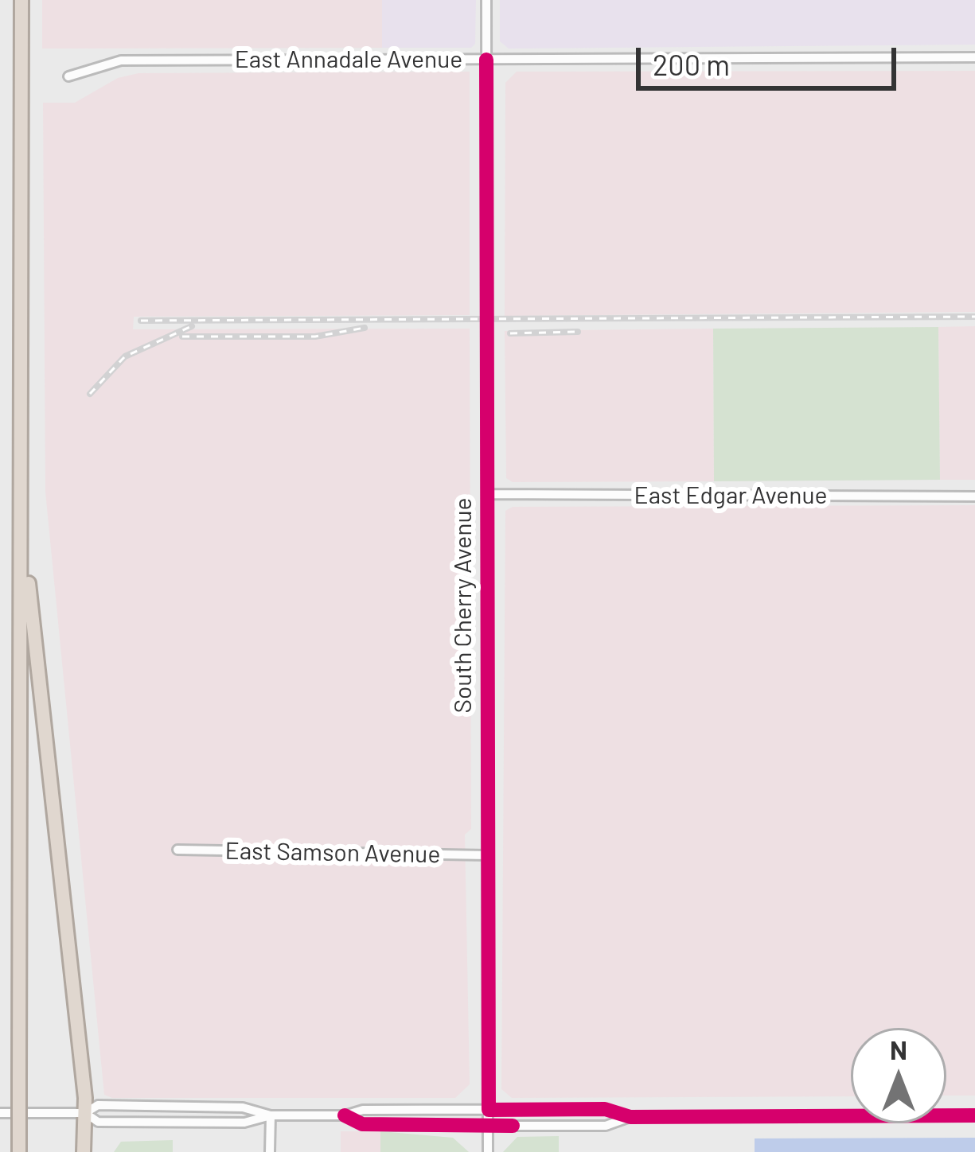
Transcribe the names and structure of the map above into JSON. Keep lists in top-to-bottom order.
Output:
{
  "streets": {
    "street": [
      "East Annadale Avenue",
      "East Edgar Avenue",
      "South Cherry Avenue",
      "East Samson Avenue"
    ]
  },
  "crossings": [
    ["East Annadale Avenue", "South Cherry Avenue"],
    ["East Edgar Avenue", "South Cherry Avenue"],
    ["South Cherry Avenue", "East Samson Avenue"]
  ],
  "scale_bar": "200 m",
  "north": "top"
}
